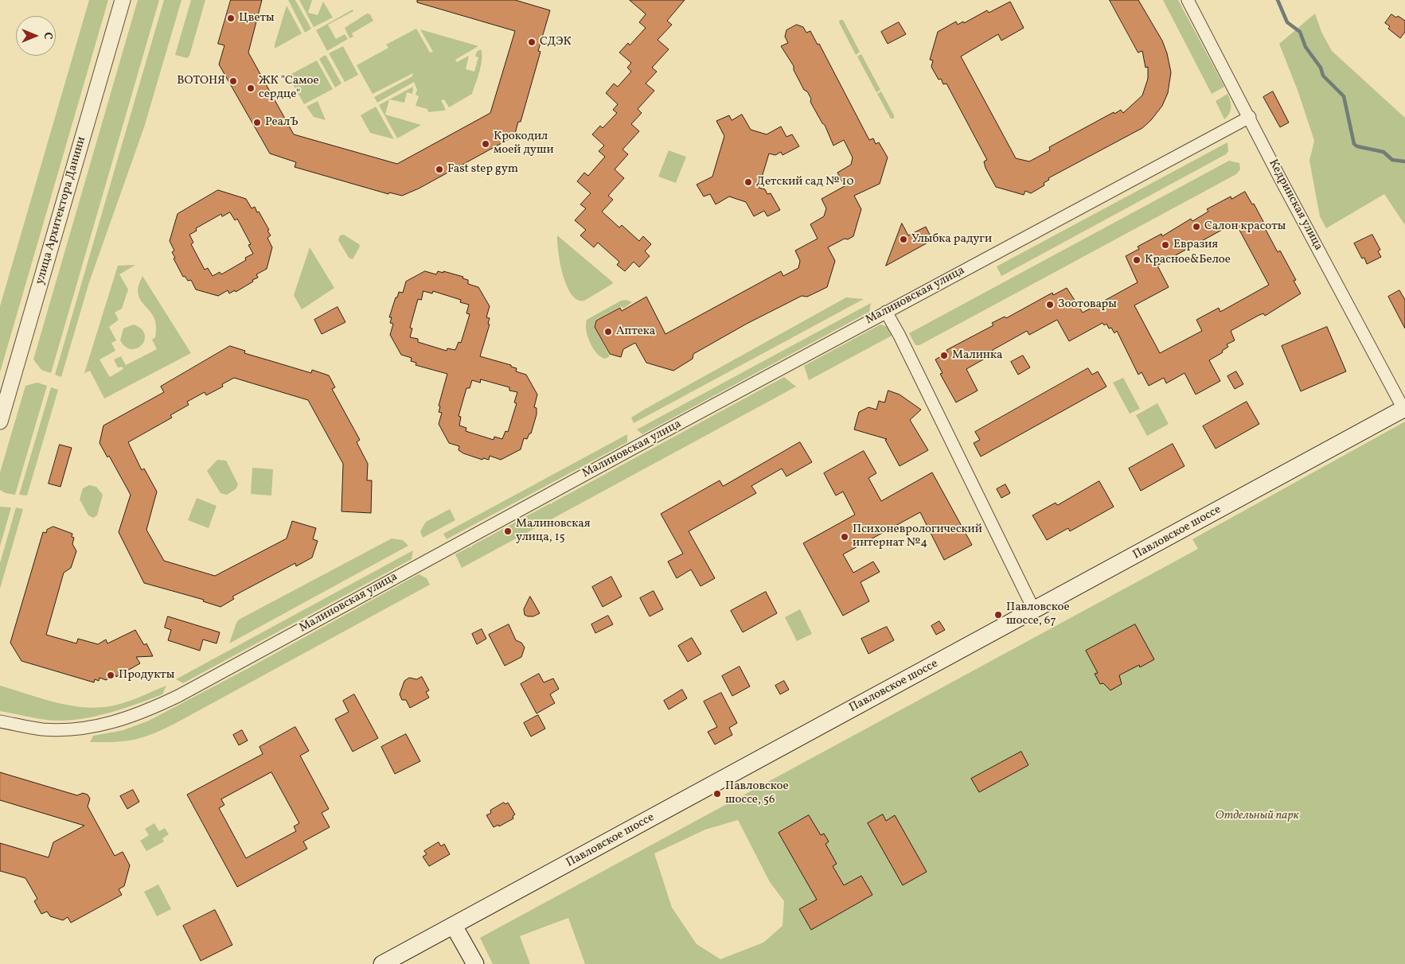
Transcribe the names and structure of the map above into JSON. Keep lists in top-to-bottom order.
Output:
{
  "streets": {
    "main road": ["Павловское шоссе"],
    "street": ["Кедринская улица", "улица Архитектора Данини", "Малиновская улица"]
  },
  "crossings": [
    ["Кедринская улица", "Малиновская улица"],
    ["Кедринская улица", "Павловское шоссе"]
  ],
  "parks": ["Отдельный парк"],
  "places": [
    "Цветы",
    "СДЭК",
    "ВОТОНЯ",
    "ЖК \"Самое сердце\"",
    "РеалЪ",
    "Крокодил моей души",
    "Fast step gym",
    "Детский сад № 10",
    "Салон красоты",
    "Улыбка радуги",
    "Евразия",
    "Красное&Белое",
    "Зоотовары",
    "Аптека",
    "Малинка",
    "Малиновская улица, 15",
    "Психоневрологический интернат №4",
    "Павловское шоссе, 67",
    "Продукты",
    "Павловское шоссе, 56"
  ],
  "north": "right"
}
